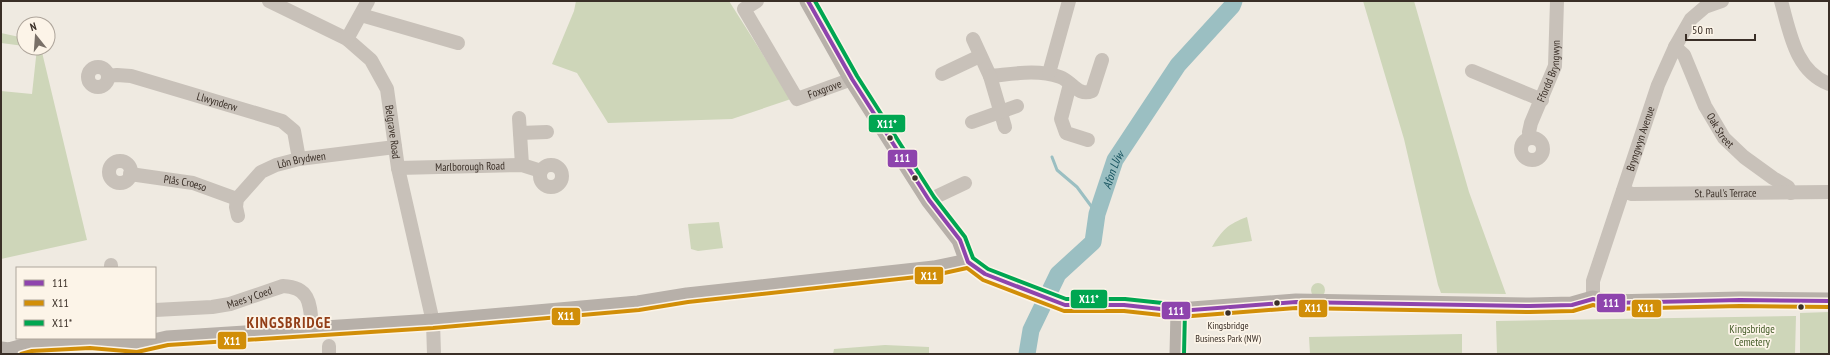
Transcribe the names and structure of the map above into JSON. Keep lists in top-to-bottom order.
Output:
{
  "streets": {
    "street": [
      "Ffordd Bryngwyn",
      "Foxgrove",
      "Llwynderw",
      "Oak Street",
      "Belgrave Road",
      "Bryngwyn Avenue",
      "Lôn Brydwen",
      "Marlborough Road",
      "Plâs Croeso",
      "St. Paul's Terrace",
      "Maes y Coed"
    ]
  },
  "crossings": [
    ["Llwynderw", "Lôn Brydwen"],
    ["Oak Street", "Bryngwyn Avenue"],
    ["Oak Street", "St. Paul's Terrace"],
    ["Belgrave Road", "Lôn Brydwen"],
    ["Belgrave Road", "Marlborough Road"],
    ["Bryngwyn Avenue", "St. Paul's Terrace"],
    ["Lôn Brydwen", "Plâs Croeso"]
  ],
  "districts": ["KINGSBRIDGE"],
  "water": ["Afon Lliw"],
  "parks": ["Kingsbridge Cemetery"],
  "places": ["Kingsbridge Business Park (NW)"],
  "lines": ["transit line 111", "transit line X11*", "transit line X11"],
  "legend": ["111", "X11", "X11*"],
  "scale_bar": "50 m",
  "north": "top"
}
